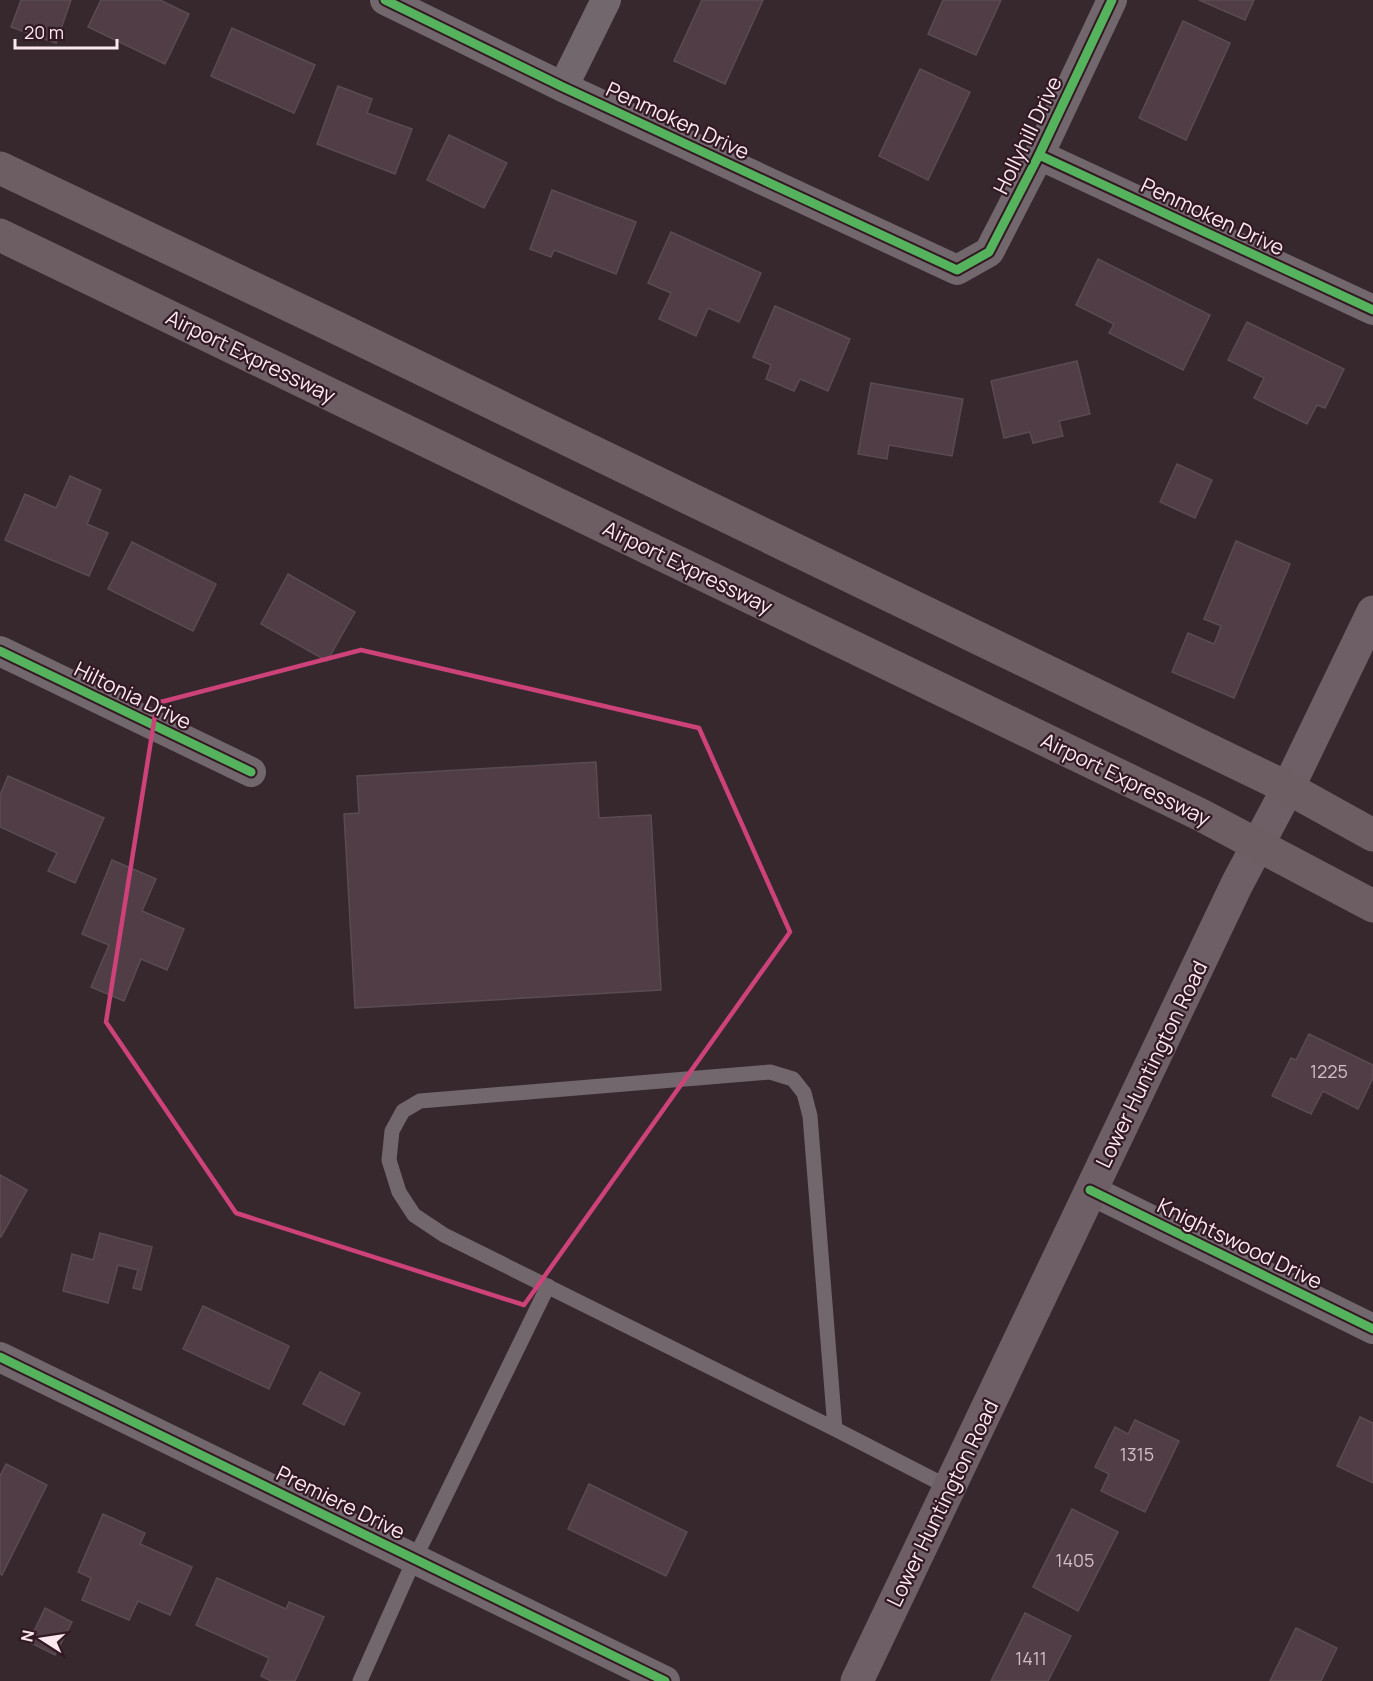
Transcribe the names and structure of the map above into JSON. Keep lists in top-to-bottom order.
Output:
{
  "streets": {
    "main road": ["Airport Expressway", "Lower Huntington Road"],
    "street": [
      "Penmoken Drive",
      "Hollyhill Drive",
      "Hiltonia Drive",
      "Knightswood Drive",
      "Premiere Drive"
    ]
  },
  "crossings": [
    ["Penmoken Drive", "Hollyhill Drive"],
    ["Airport Expressway", "Lower Huntington Road"],
    ["Lower Huntington Road", "Knightswood Drive"]
  ],
  "house_numbers": [
    "1225",
    "1315",
    "1405",
    "1411"
  ],
  "scale_bar": "20 m",
  "north": "left"
}
